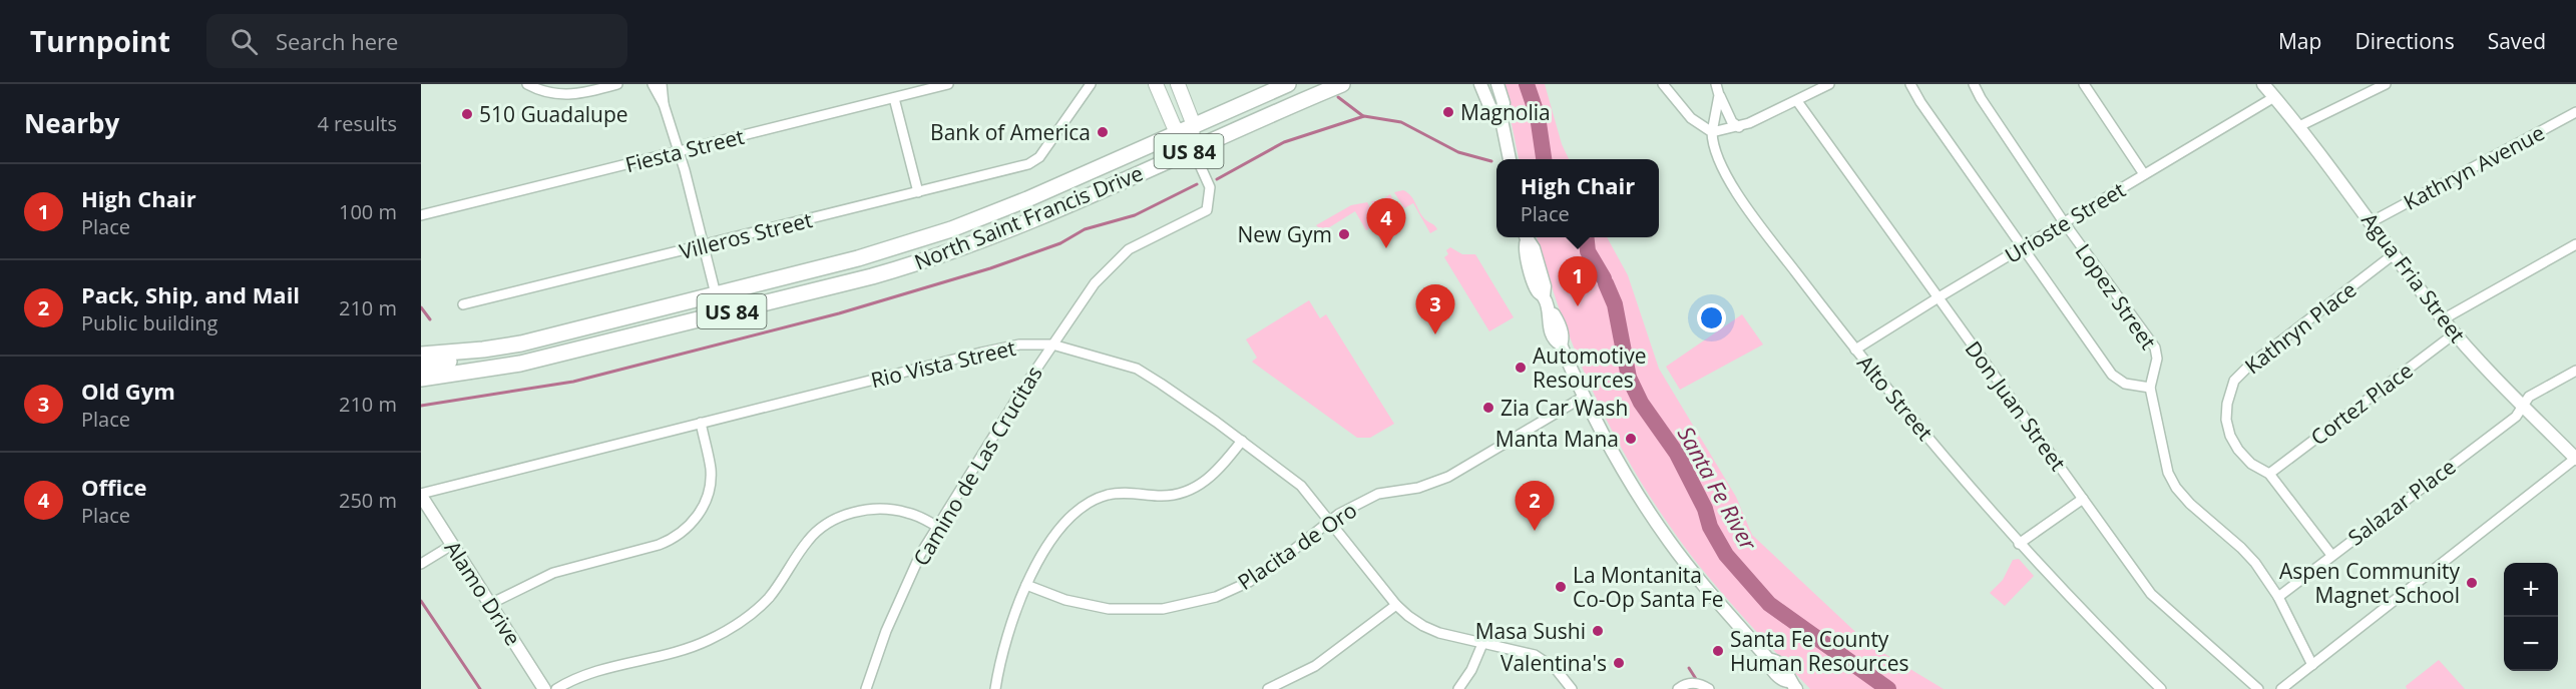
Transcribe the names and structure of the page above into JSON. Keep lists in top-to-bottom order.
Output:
{
  "streets": {
    "highway": ["US 84", "North Saint Francis Drive"],
    "street": [
      "Fiesta Street",
      "Kathryn Avenue",
      "Urioste Street",
      "Villeros Street",
      "Agua Fria Street",
      "Lopez Street",
      "Kathryn Place",
      "Rio Vista Street",
      "Alto Street",
      "Cortez Place",
      "Don Juan Street",
      "Camino de Las Crucitas",
      "Salazar Place",
      "Placita de Oro",
      "Alamo Drive"
    ]
  },
  "crossings": [
    ["Kathryn Avenue", "Agua Fria Street"],
    ["North Saint Francis Drive", "Camino de Las Crucitas"],
    ["Urioste Street", "Agua Fria Street"],
    ["Urioste Street", "Lopez Street"],
    ["Urioste Street", "Alto Street"],
    ["Urioste Street", "Don Juan Street"],
    ["Agua Fria Street", "Kathryn Place"],
    ["Agua Fria Street", "Cortez Place"],
    ["Agua Fria Street", "Salazar Place"],
    ["Lopez Street", "Salazar Place"],
    ["Kathryn Place", "Cortez Place"],
    ["Kathryn Place", "Salazar Place"],
    ["Rio Vista Street", "Camino de Las Crucitas"],
    ["Rio Vista Street", "Placita de Oro"],
    ["Rio Vista Street", "Alamo Drive"]
  ],
  "water": ["Santa Fe River"],
  "places": [
    "Magnolia",
    "510 Guadalupe",
    "Bank of America",
    "New Gym",
    "Automotive Resources",
    "Zia Car Wash",
    "Manta Mana",
    "Aspen Community Magnet School",
    "La Montanita Co-Op Santa Fe",
    "Masa Sushi",
    "Santa Fe County Human Resources",
    "Valentina's"
  ],
  "page": {
    "header": "Turnpoint",
    "search": "Search here",
    "nav": ["Map", "Directions", "Saved"],
    "heading": ["Nearby", "4 results"],
    "popup": ["High Chair", "Place"],
    "list": [
      {
        "mark": "1",
        "name": "High Chair",
        "note": "Place",
        "value": "100 m"
      },
      {
        "mark": "2",
        "name": "Pack, Ship, and Mail",
        "note": "Public building",
        "value": "210 m"
      },
      {
        "mark": "3",
        "name": "Old Gym",
        "note": "Place",
        "value": "210 m"
      },
      {
        "mark": "4",
        "name": "Office",
        "note": "Place",
        "value": "250 m"
      }
    ],
    "pins": [
      "4",
      "1",
      "3",
      "2"
    ],
    "map_buttons": ["+", "−"]
  }
}
